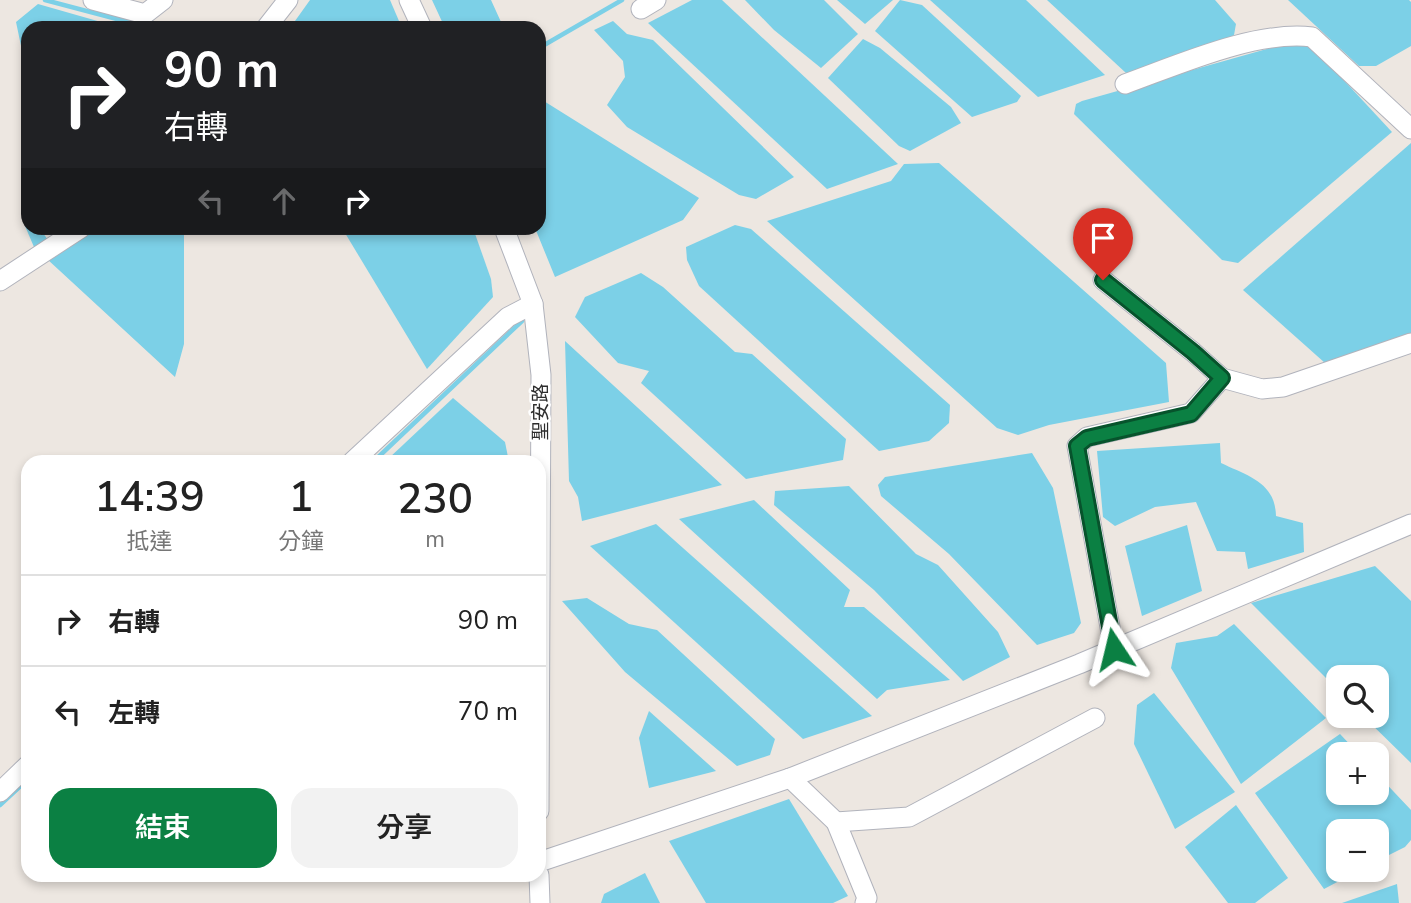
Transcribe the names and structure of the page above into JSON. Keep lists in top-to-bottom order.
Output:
{
  "streets": {
    "street": ["聖安路"]
  },
  "page": {
    "turn": ["90 m", "右轉"],
    "eta": [
      "14:39",
      "抵達",
      "1",
      "分鐘",
      "230",
      "m"
    ],
    "list": [
      {
        "name": "右轉",
        "value": "90 m"
      },
      {
        "name": "左轉",
        "value": "70 m"
      }
    ],
    "map_buttons": ["+", "−"],
    "buttons": ["結束", "分享"]
  }
}
